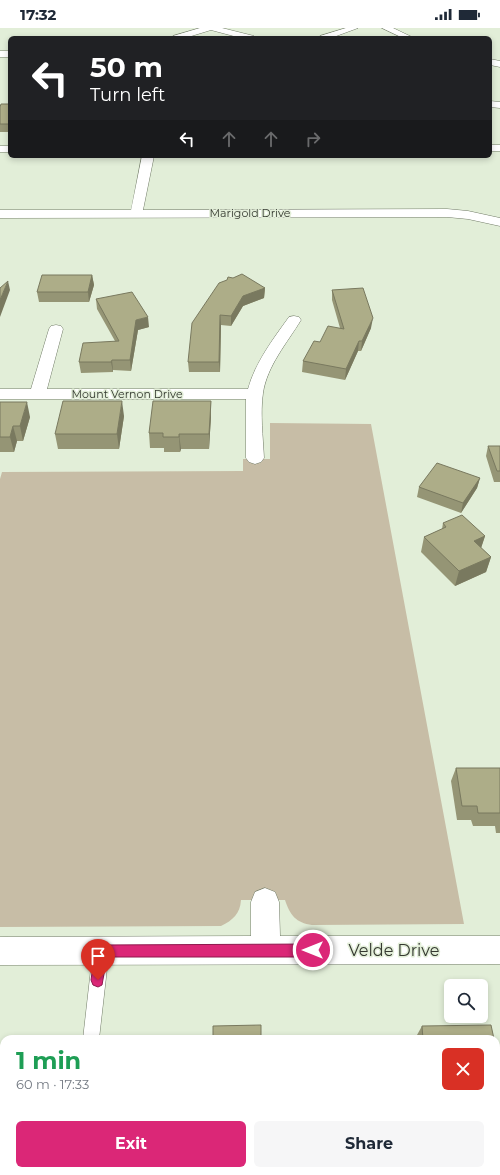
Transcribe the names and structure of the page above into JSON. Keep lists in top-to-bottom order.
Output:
{
  "streets": {
    "street": ["Marigold Drive", "Mount Vernon Drive", "Velde Drive"]
  },
  "page": {
    "status": "17:32",
    "turn": ["50 m", "Turn left"],
    "heading": ["1 min", "60 m · 17:33"],
    "buttons": ["Exit", "Share"]
  }
}
